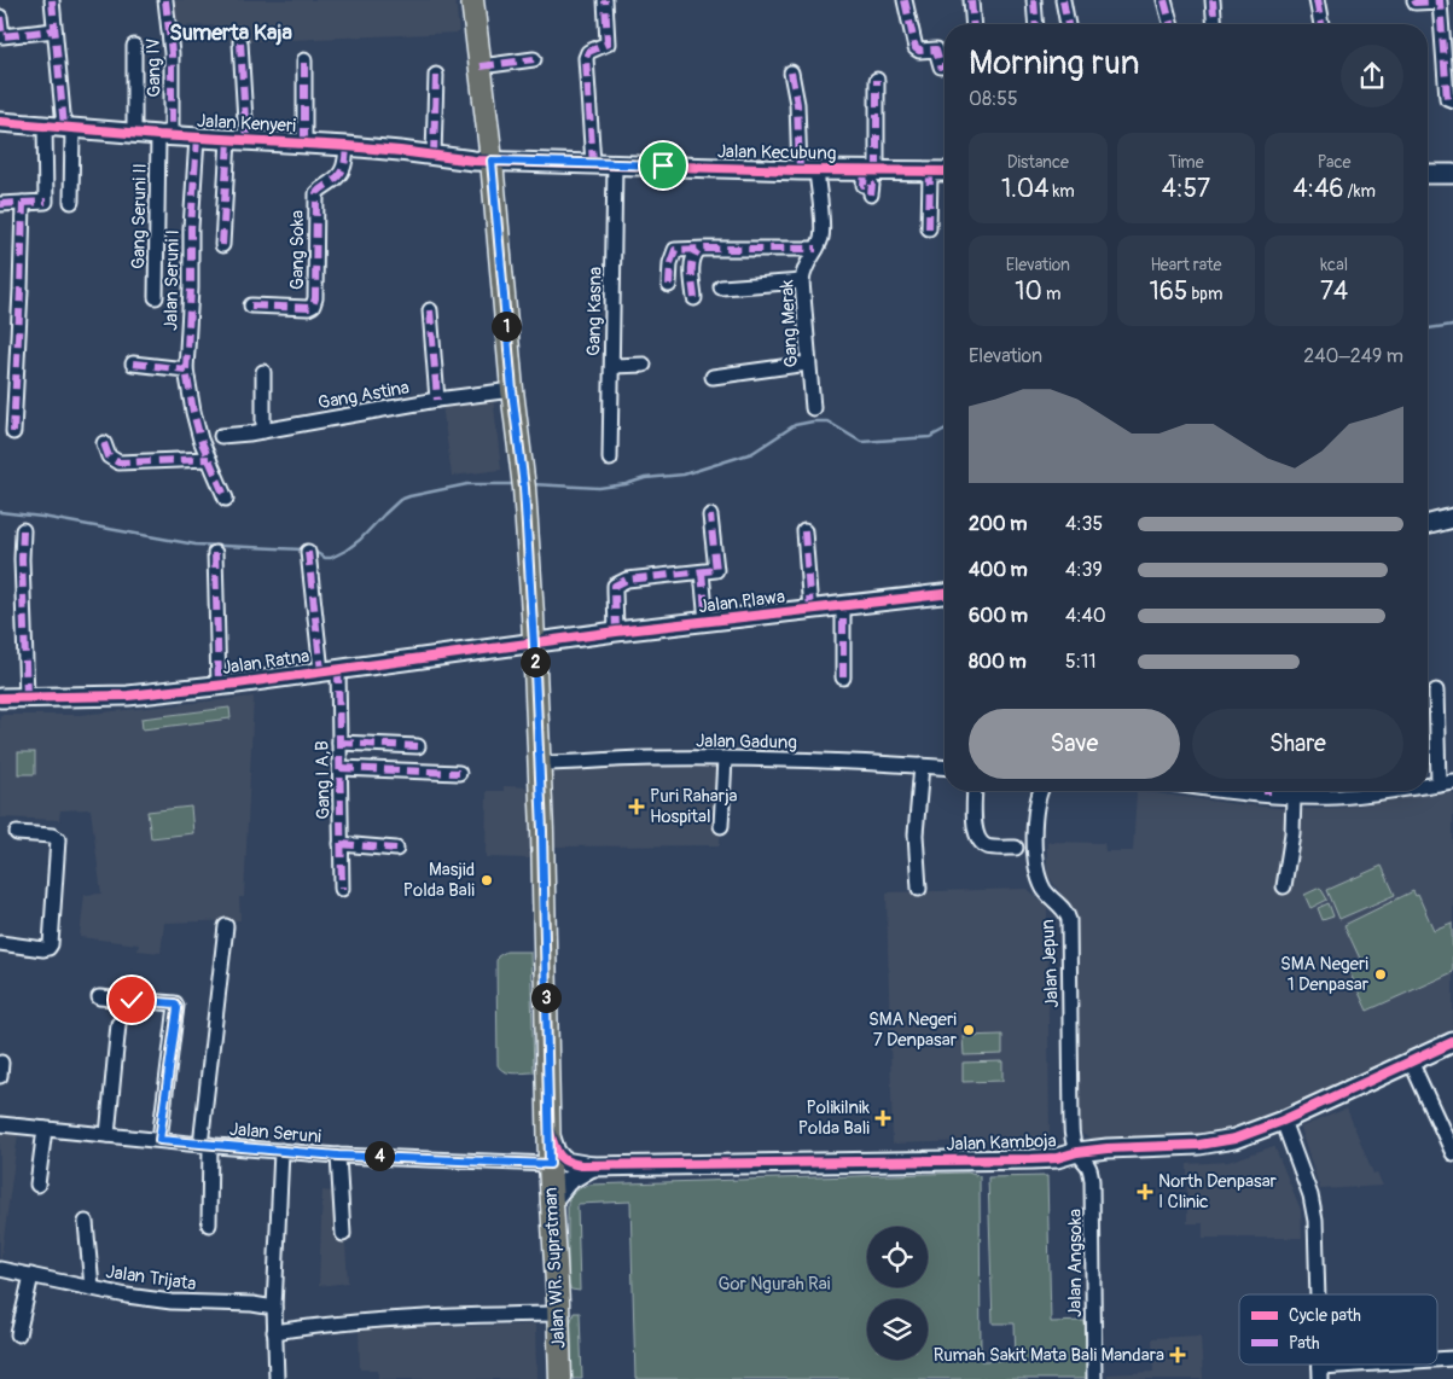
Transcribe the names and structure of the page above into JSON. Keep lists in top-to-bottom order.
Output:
{
  "streets": {
    "main road": ["Jalan WR. Supratman"],
    "street": [
      "Gang IV",
      "Jalan Kenyeri",
      "Jalan Kecubung",
      "Gang Seruni II",
      "Gang Soka",
      "Jalan Seruni I",
      "Gang Kasna",
      "Gang Merak",
      "Gang Astina",
      "Jalan Plawa",
      "Jalan Ratna",
      "Jalan Gadung",
      "Gang I A,B",
      "Jalan Jepun",
      "Jalan Seruni",
      "Jalan Kamboja",
      "Jalan Angsoka",
      "Jalan Trijata"
    ]
  },
  "crossings": [
    ["Gang IV", "Jalan Kenyeri"],
    ["Gang IV", "Gang Seruni II"],
    ["Jalan Kenyeri", "Jalan Kecubung"],
    ["Jalan Kenyeri", "Gang Seruni II"],
    ["Jalan Kenyeri", "Gang Soka"],
    ["Jalan Kenyeri", "Jalan Seruni I"],
    ["Jalan Kenyeri", "Jalan WR. Supratman"],
    ["Jalan Kecubung", "Gang Kasna"],
    ["Jalan Kecubung", "Gang Merak"],
    ["Jalan Kecubung", "Jalan WR. Supratman"],
    ["Gang Astina", "Jalan WR. Supratman"],
    ["Jalan Plawa", "Jalan Ratna"],
    ["Jalan Plawa", "Jalan WR. Supratman"],
    ["Jalan Ratna", "Gang I A,B"],
    ["Jalan Ratna", "Jalan WR. Supratman"],
    ["Jalan Gadung", "Jalan WR. Supratman"],
    ["Jalan Jepun", "Jalan Kamboja"],
    ["Jalan Jepun", "Jalan Angsoka"],
    ["Jalan Seruni", "Jalan WR. Supratman"],
    ["Jalan Kamboja", "Jalan Angsoka"],
    ["Jalan Kamboja", "Jalan WR. Supratman"]
  ],
  "districts": ["Sumerta Kaja"],
  "parks": ["Gor Ngurah Rai"],
  "places": {
    "health": [
      "Puri Raharja Hospital",
      "Polikilnik Polda Bali",
      "North Denpasar I Clinic",
      "Rumah Sakit Mata Bali Mandara"
    ],
    "other": ["Masjid Polda Bali", "SMA Negeri 1 Denpasar", "SMA Negeri 7 Denpasar"]
  },
  "legend": ["Cycle path", "Path"],
  "page": {
    "heading": ["Morning run", "08:55"],
    "stats": [
      ["Distance", "1.04 km"],
      ["Time", "4:57"],
      ["Pace", "4:46 /km"],
      ["Elevation", "10 m"],
      ["Heart rate", "165 bpm"],
      ["kcal", "74"]
    ],
    "pins": [
      "1",
      "2",
      "3",
      "4"
    ],
    "chart": ["Elevation", "240–249 m"],
    "list": [
      {
        "name": "200 m",
        "note": "4:35"
      },
      {
        "name": "400 m",
        "note": "4:39"
      },
      {
        "name": "600 m",
        "note": "4:40"
      },
      {
        "name": "800 m",
        "note": "5:11"
      }
    ],
    "buttons": ["Save", "Share"]
  }
}
